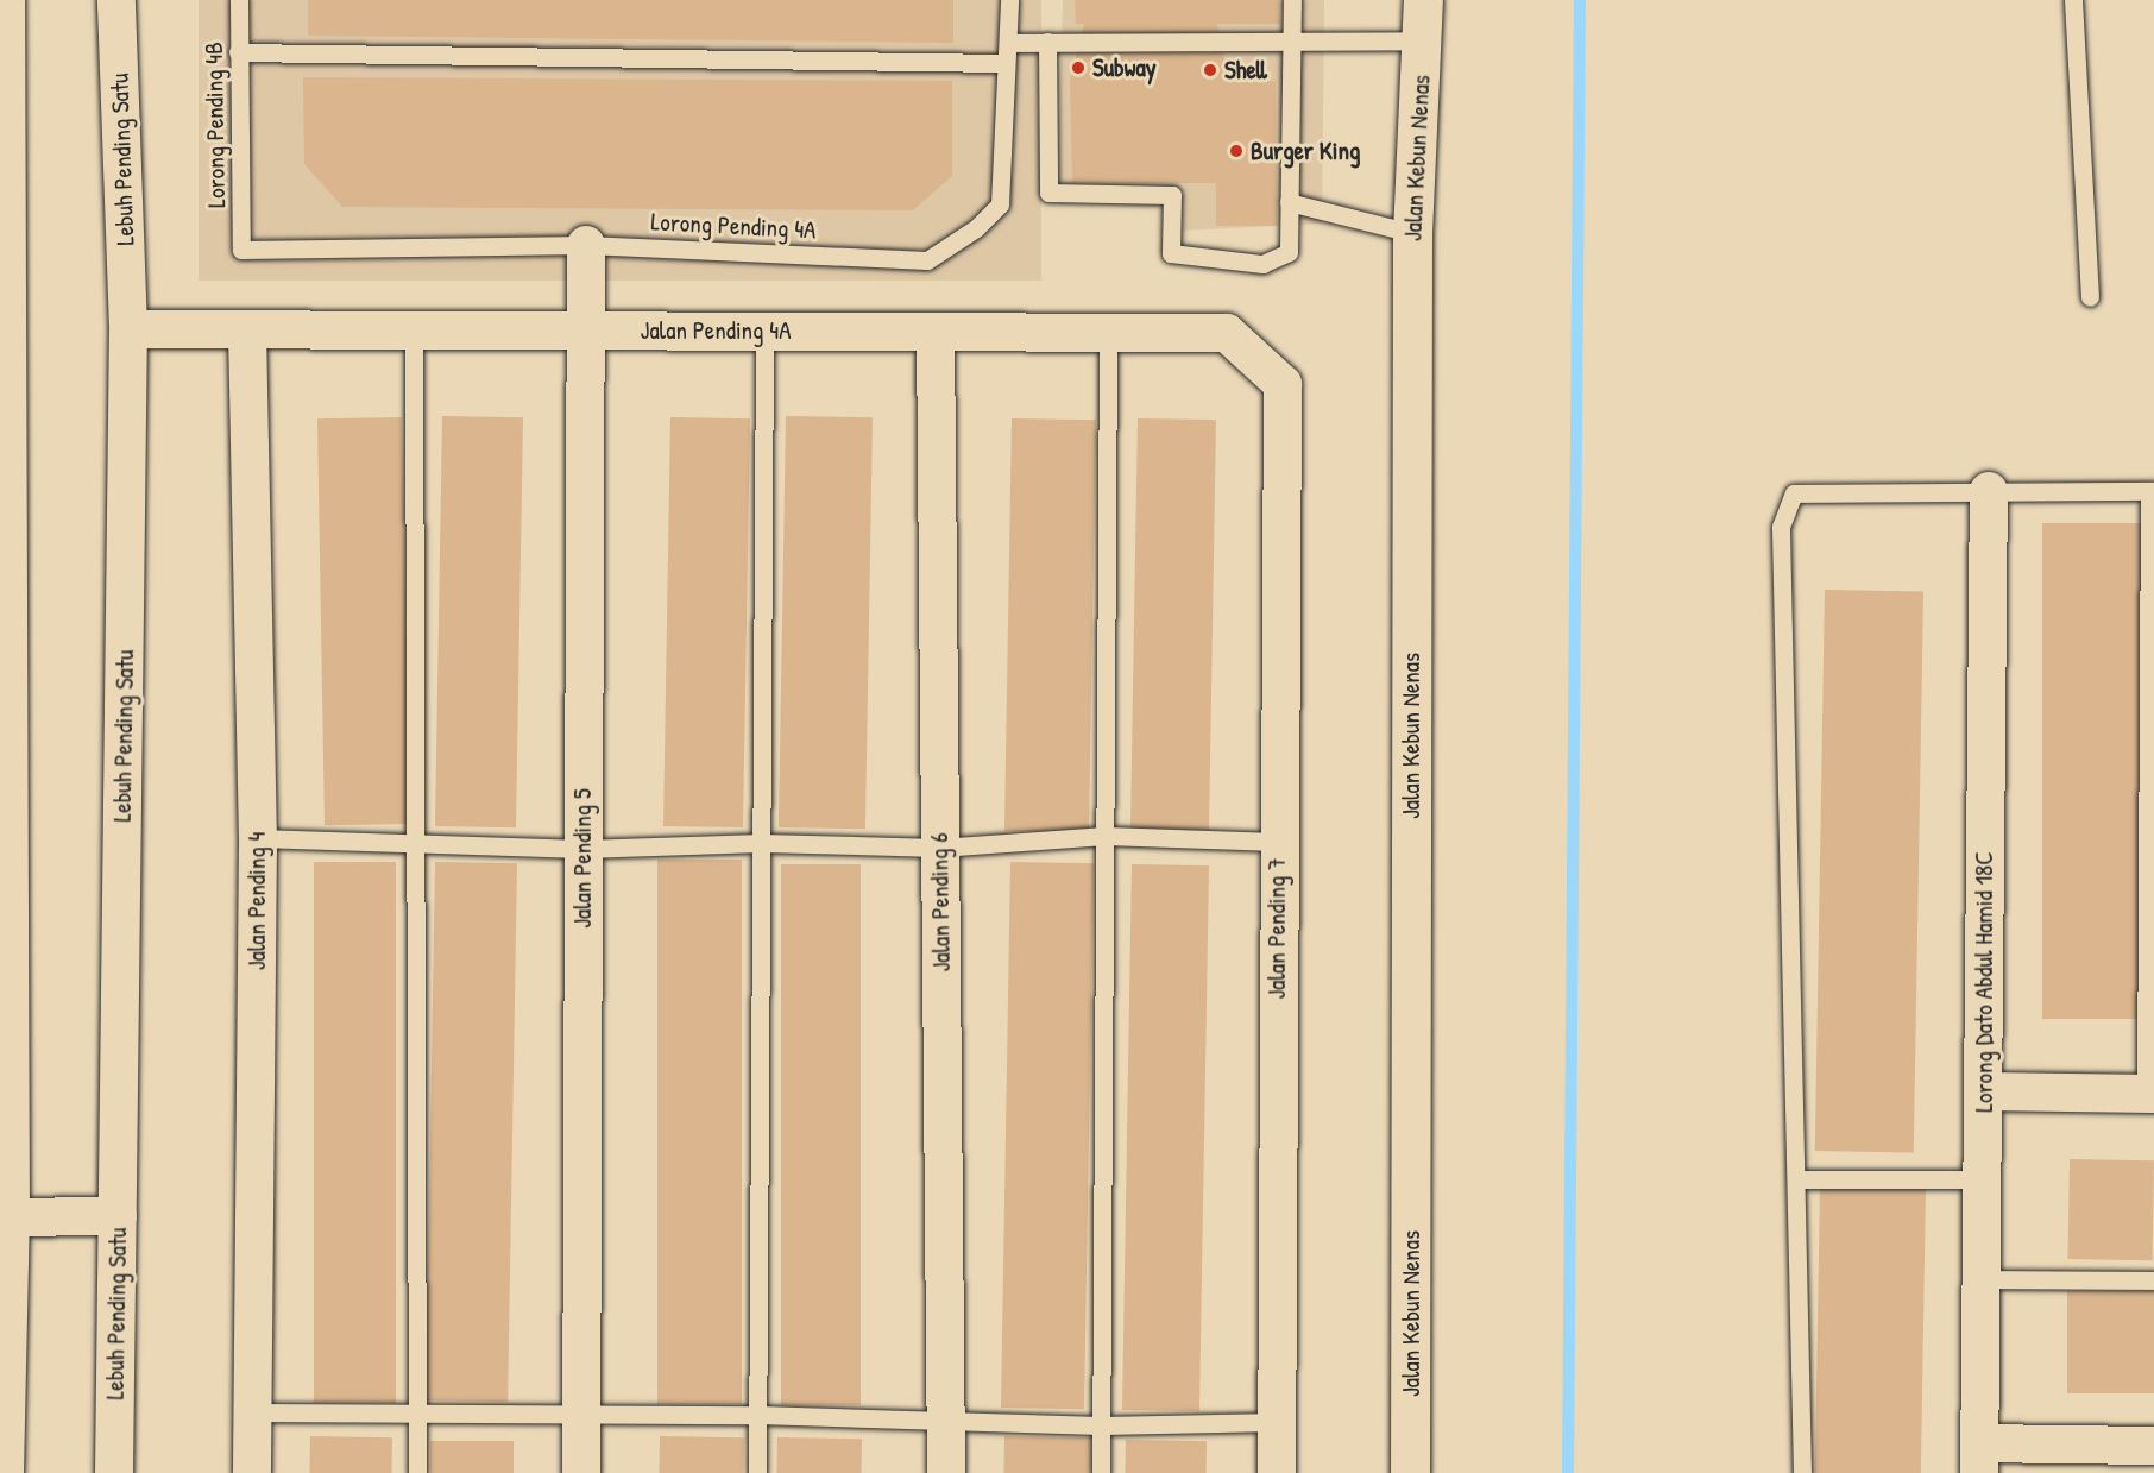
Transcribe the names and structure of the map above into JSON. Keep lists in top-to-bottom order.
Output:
{
  "streets": {
    "street": [
      "Jalan Kebun Nenas",
      "Lebuh Pending Satu",
      "Jalan Pending 4A",
      "Jalan Pending 5",
      "Jalan Pending 4",
      "Jalan Pending 6",
      "Jalan Pending 7",
      "Lorong Dato Abdul Hamid 18C"
    ],
    "lane": ["Lorong Pending 4B", "Lorong Pending 4A"]
  },
  "crossings": [
    ["Lorong Pending 4B", "Lorong Pending 4A"],
    ["Lebuh Pending Satu", "Jalan Pending 4A"],
    ["Lorong Pending 4A", "Jalan Pending 5"],
    ["Jalan Pending 4A", "Jalan Pending 5"],
    ["Jalan Pending 4A", "Jalan Pending 4"],
    ["Jalan Pending 4A", "Jalan Pending 6"],
    ["Jalan Pending 4A", "Jalan Pending 7"]
  ],
  "places": ["Subway", "Shell", "Burger King"]
}
